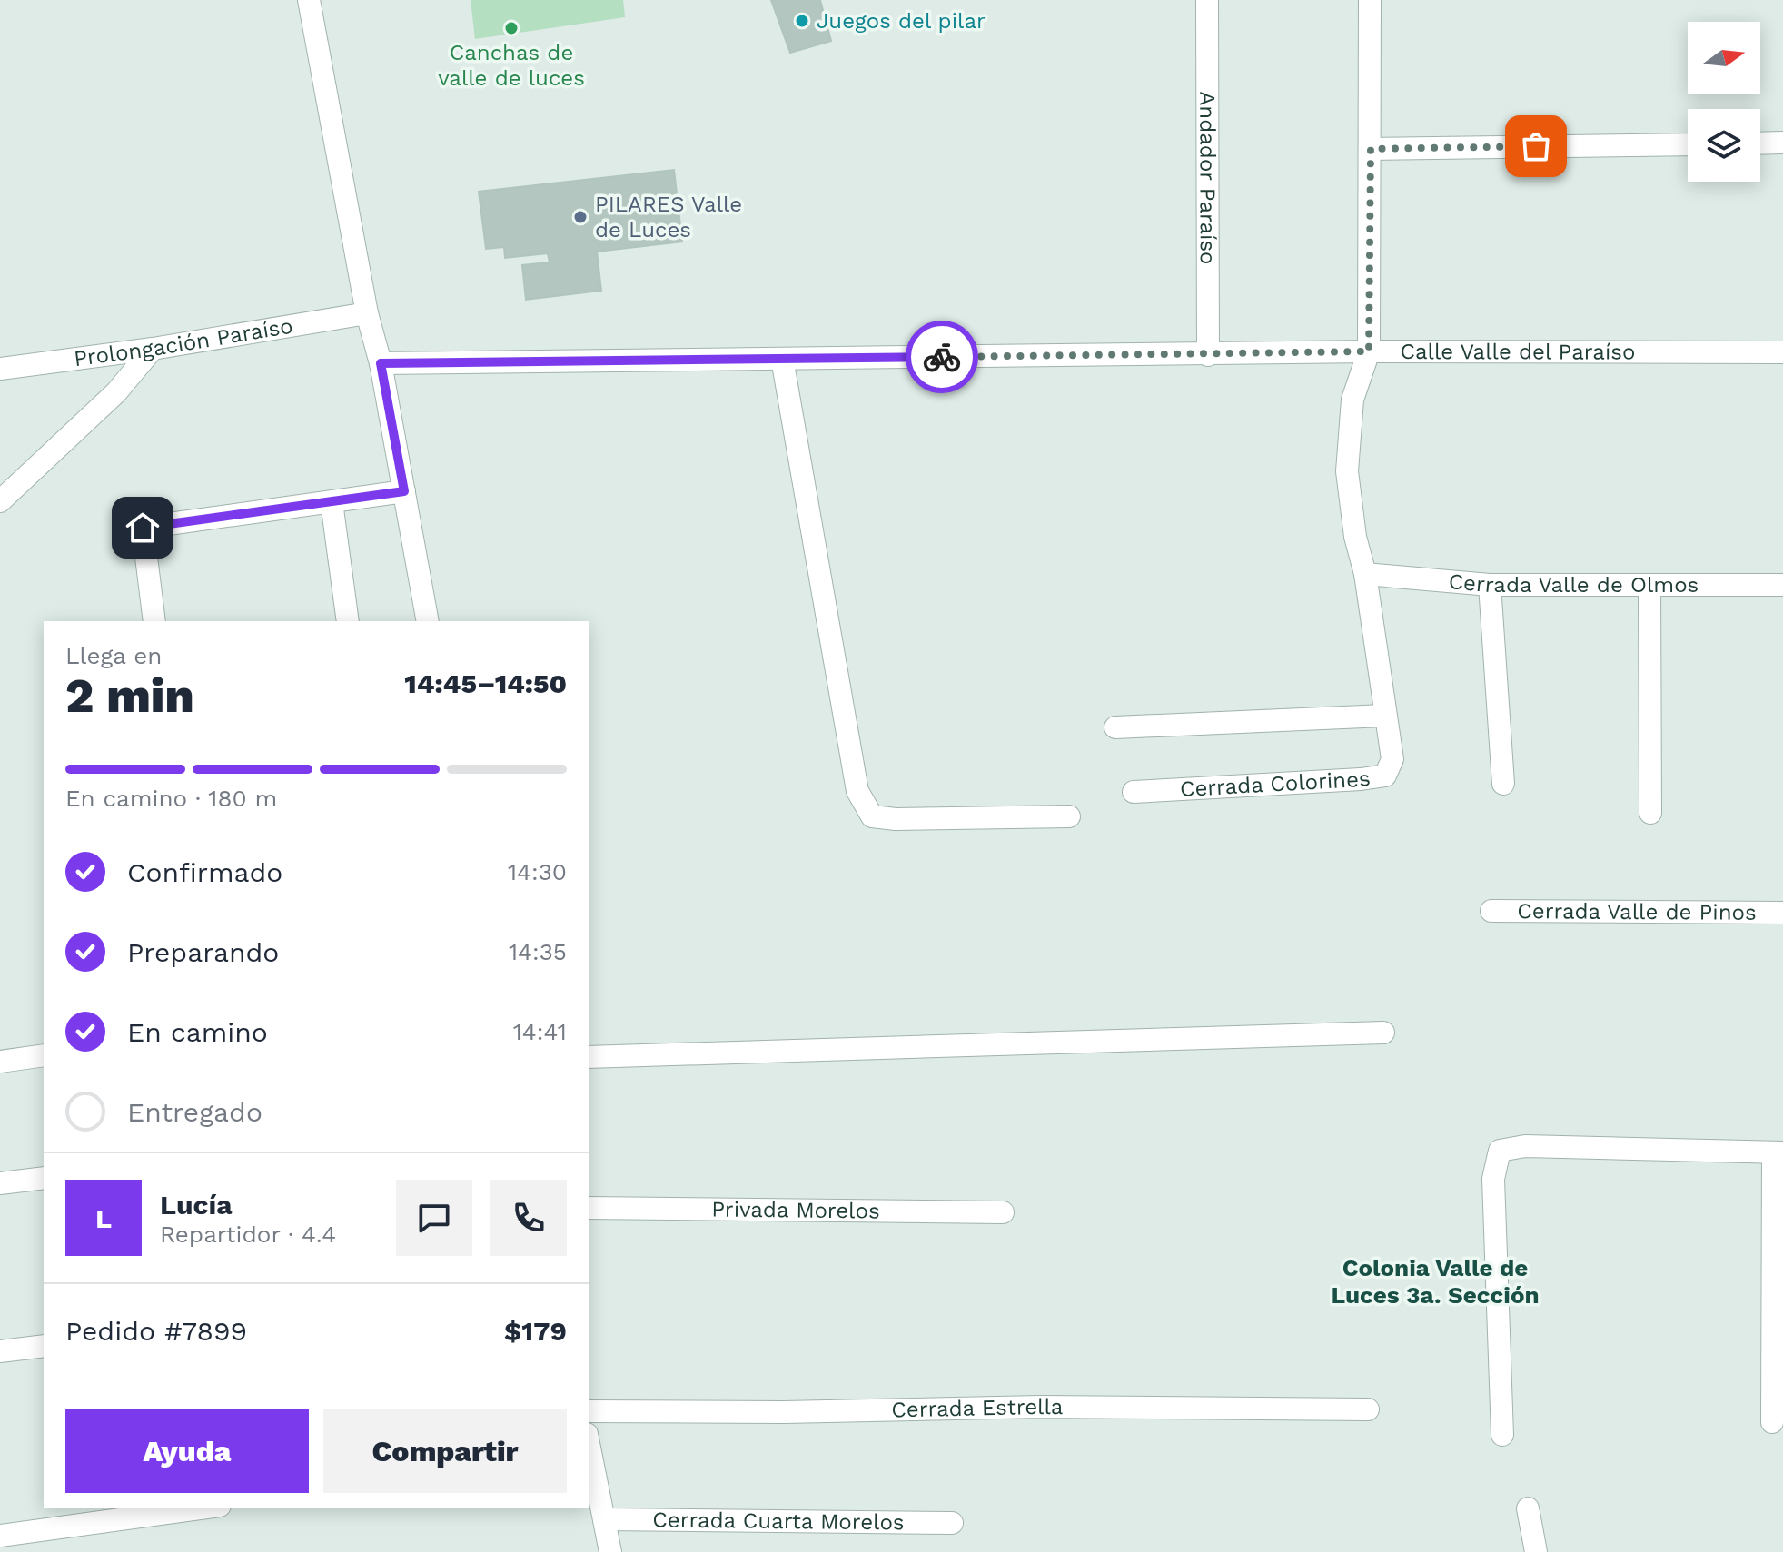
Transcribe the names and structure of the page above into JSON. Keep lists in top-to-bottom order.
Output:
{
  "streets": {
    "street": [
      "Andador Paraíso",
      "Prolongación Paraíso",
      "Calle Valle del Paraíso",
      "Cerrada Valle de Olmos",
      "Cerrada Colorines",
      "Cerrada Valle de Pinos",
      "Privada Morelos",
      "Cerrada Estrella",
      "Cerrada Cuarta Morelos"
    ]
  },
  "crossings": [
    ["Andador Paraíso", "Calle Valle del Paraíso"],
    ["Calle Valle del Paraíso", "Cerrada Colorines"],
    ["Cerrada Valle de Olmos", "Cerrada Colorines"]
  ],
  "districts": ["Colonia Valle de Luces 3a. Sección"],
  "places": ["Juegos del pilar", "Canchas de valle de luces", "PILARES Valle de Luces"],
  "north": "right",
  "page": {
    "heading": ["2 min", "Llega en", "14:45–14:50"],
    "panel": [
      "Lucía",
      "Repartidor · 4.4",
      "Pedido #7899",
      "$179"
    ],
    "bar": "En camino · 180 m",
    "list": [
      ["Confirmado", "14:30"],
      ["Preparando", "14:35"],
      ["En camino", "14:41"],
      "Entregado"
    ],
    "round": "L",
    "buttons": ["Ayuda", "Compartir"]
  }
}
